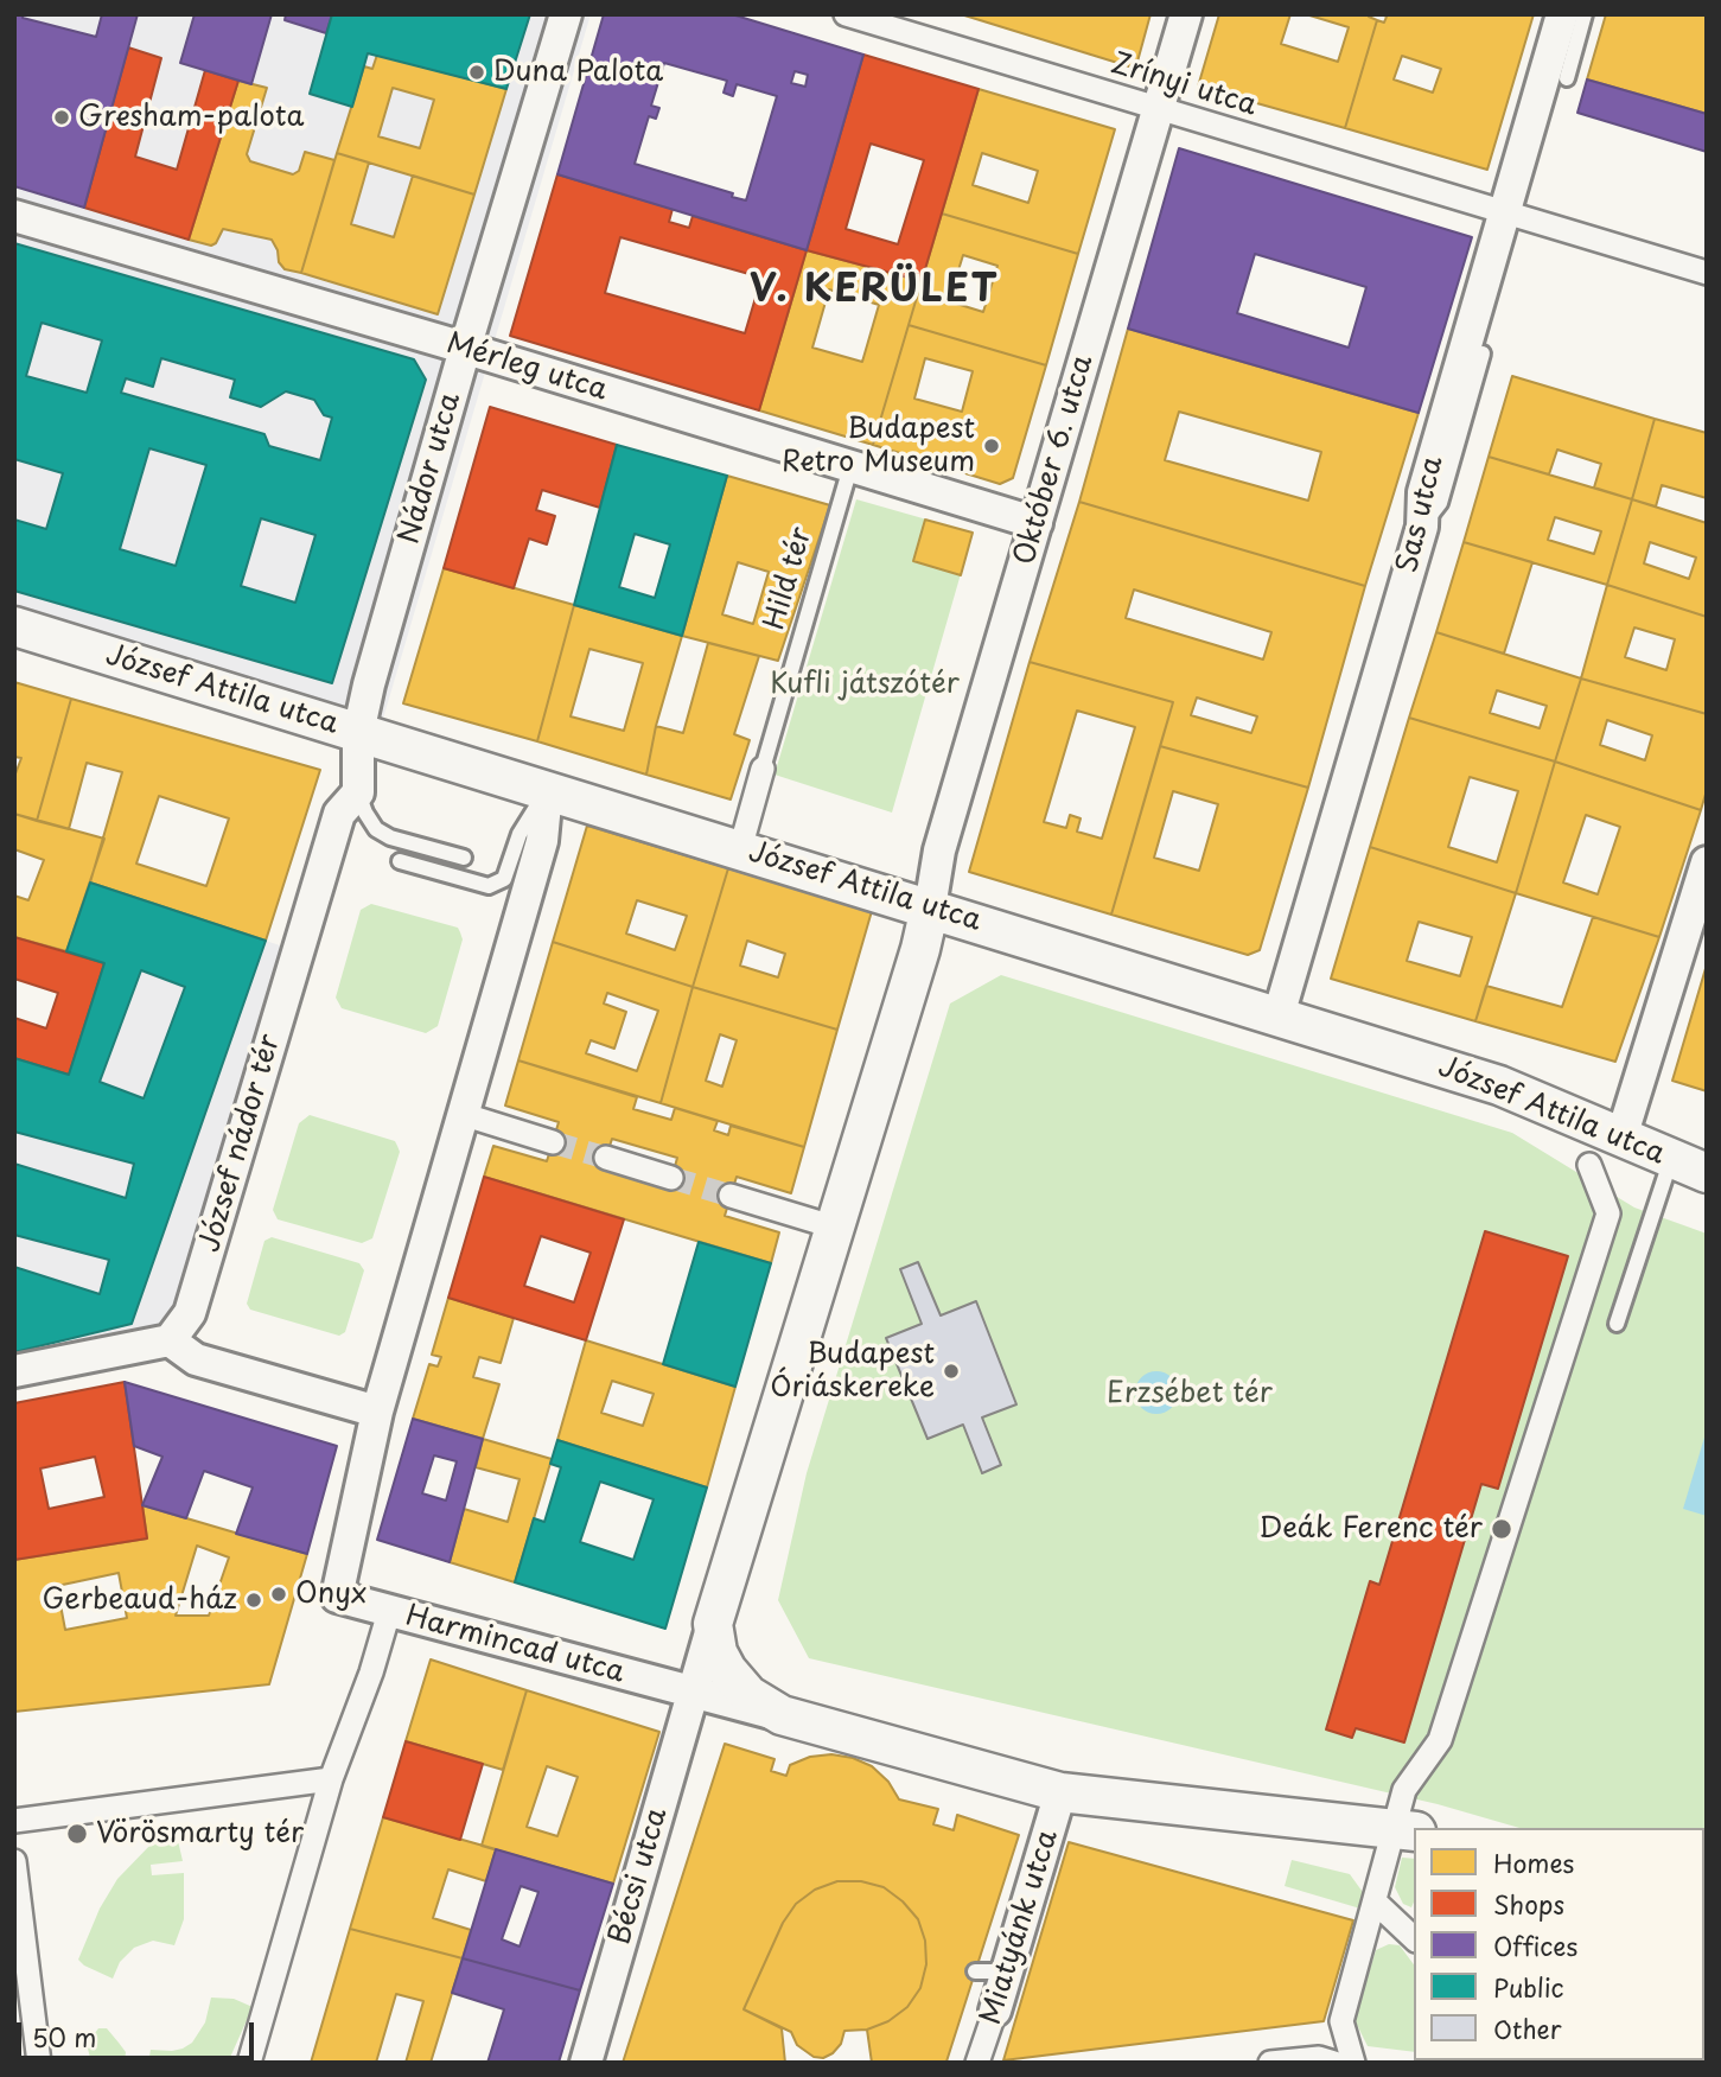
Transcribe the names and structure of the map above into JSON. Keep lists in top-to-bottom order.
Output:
{
  "streets": {
    "street": [
      "Zrínyi utca",
      "Mérleg utca",
      "Október 6. utca",
      "Nádor utca",
      "Sas utca",
      "Hild tér",
      "József Attila utca",
      "József nádor tér",
      "Harmincad utca",
      "Bécsi utca",
      "Miatyánk utca"
    ]
  },
  "crossings": [
    ["Zrínyi utca", "Október 6. utca"],
    ["Zrínyi utca", "Sas utca"],
    ["Mérleg utca", "Október 6. utca"],
    ["Mérleg utca", "Nádor utca"],
    ["Mérleg utca", "Hild tér"],
    ["Október 6. utca", "József Attila utca"],
    ["Nádor utca", "József Attila utca"],
    ["Sas utca", "József Attila utca"],
    ["Hild tér", "József Attila utca"],
    ["Harmincad utca", "Bécsi utca"]
  ],
  "districts": ["V. KERÜLET"],
  "parks": ["Kufli játszótér", "Erzsébet tér"],
  "places": [
    "Duna Palota",
    "Gresham-palota",
    "Budapest Retro Museum",
    "Budapest Óriáskereke",
    "Deák Ferenc tér",
    "Onyx",
    "Gerbeaud-ház",
    "Vörösmarty tér"
  ],
  "legend": [
    "Homes",
    "Shops",
    "Offices",
    "Public",
    "Other"
  ],
  "scale_bar": "50 m"
}
